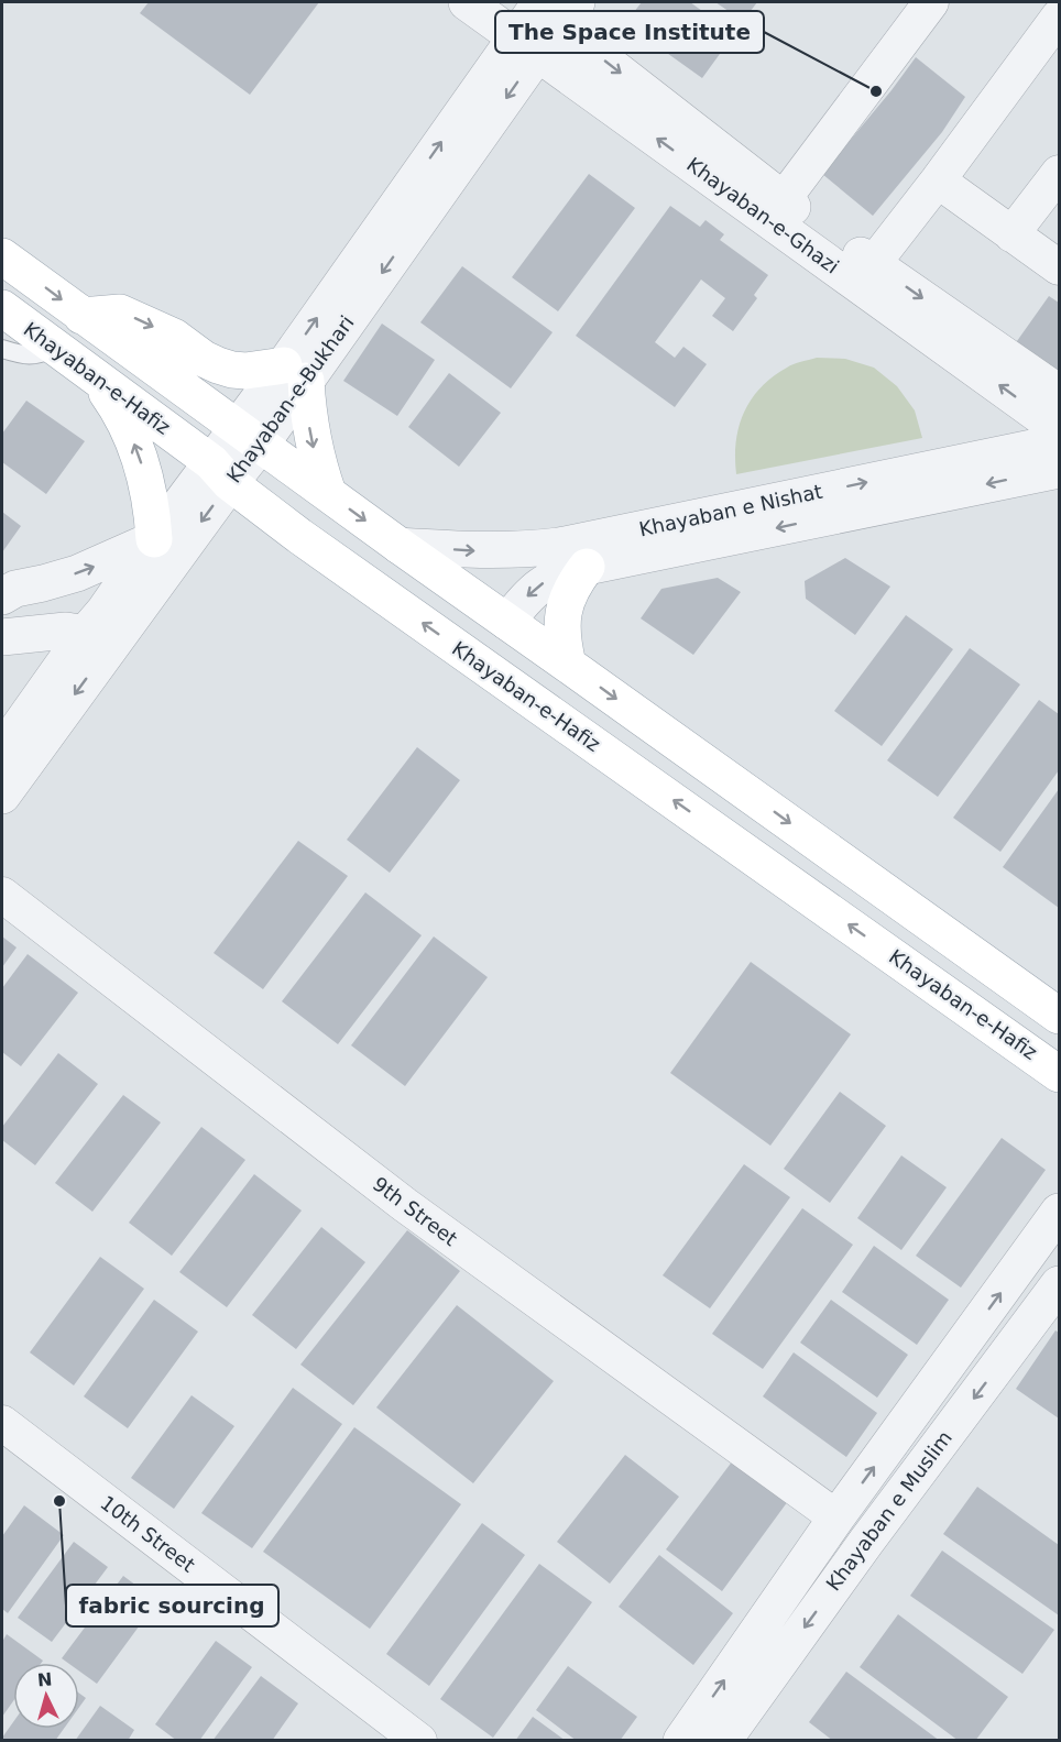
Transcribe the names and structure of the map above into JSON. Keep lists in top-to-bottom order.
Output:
{
  "streets": {
    "main road": ["Khayaban-e-Hafiz"],
    "street": [
      "Khayaban-e-Ghazi",
      "Khayaban-e-Bukhari",
      "Khayaban e Nishat",
      "9th Street",
      "Khayaban e Muslim",
      "10th Street"
    ]
  },
  "crossings": [
    ["Khayaban-e-Ghazi", "Khayaban-e-Bukhari"],
    ["Khayaban-e-Hafiz", "Khayaban-e-Bukhari"]
  ],
  "places": ["The Space Institute", "fabric sourcing"],
  "north": "top"
}
